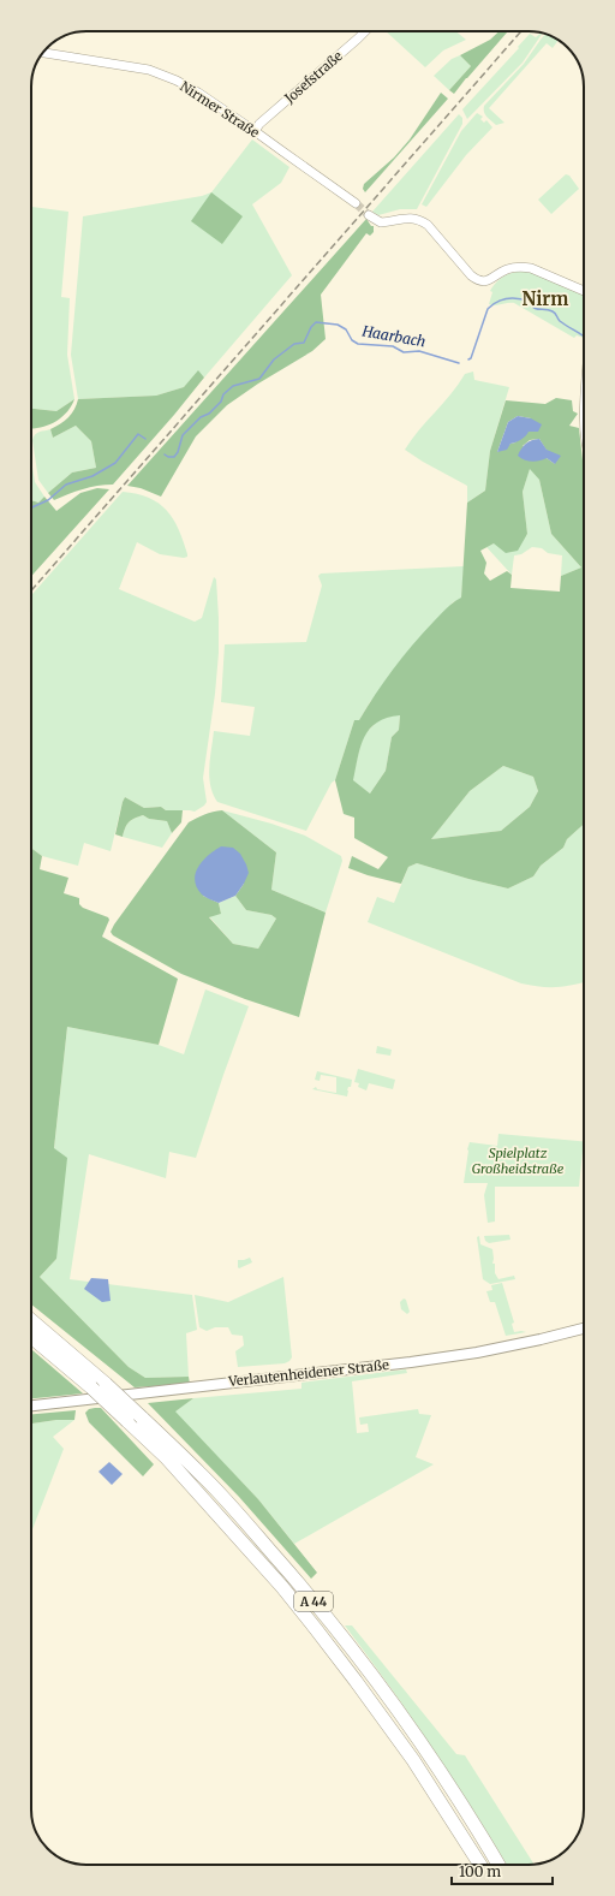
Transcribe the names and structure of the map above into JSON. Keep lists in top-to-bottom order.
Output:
{
  "streets": {
    "highway": ["A 44"],
    "main road": ["Verlautenheidener Straße"],
    "street": ["Josefstraße", "Nirmer Straße"]
  },
  "crossings": [
    ["Josefstraße", "Nirmer Straße"]
  ],
  "districts": ["Nirm"],
  "water": ["Haarbach"],
  "parks": ["Spielplatz Großheidstraße"],
  "scale_bar": "100 m"
}
